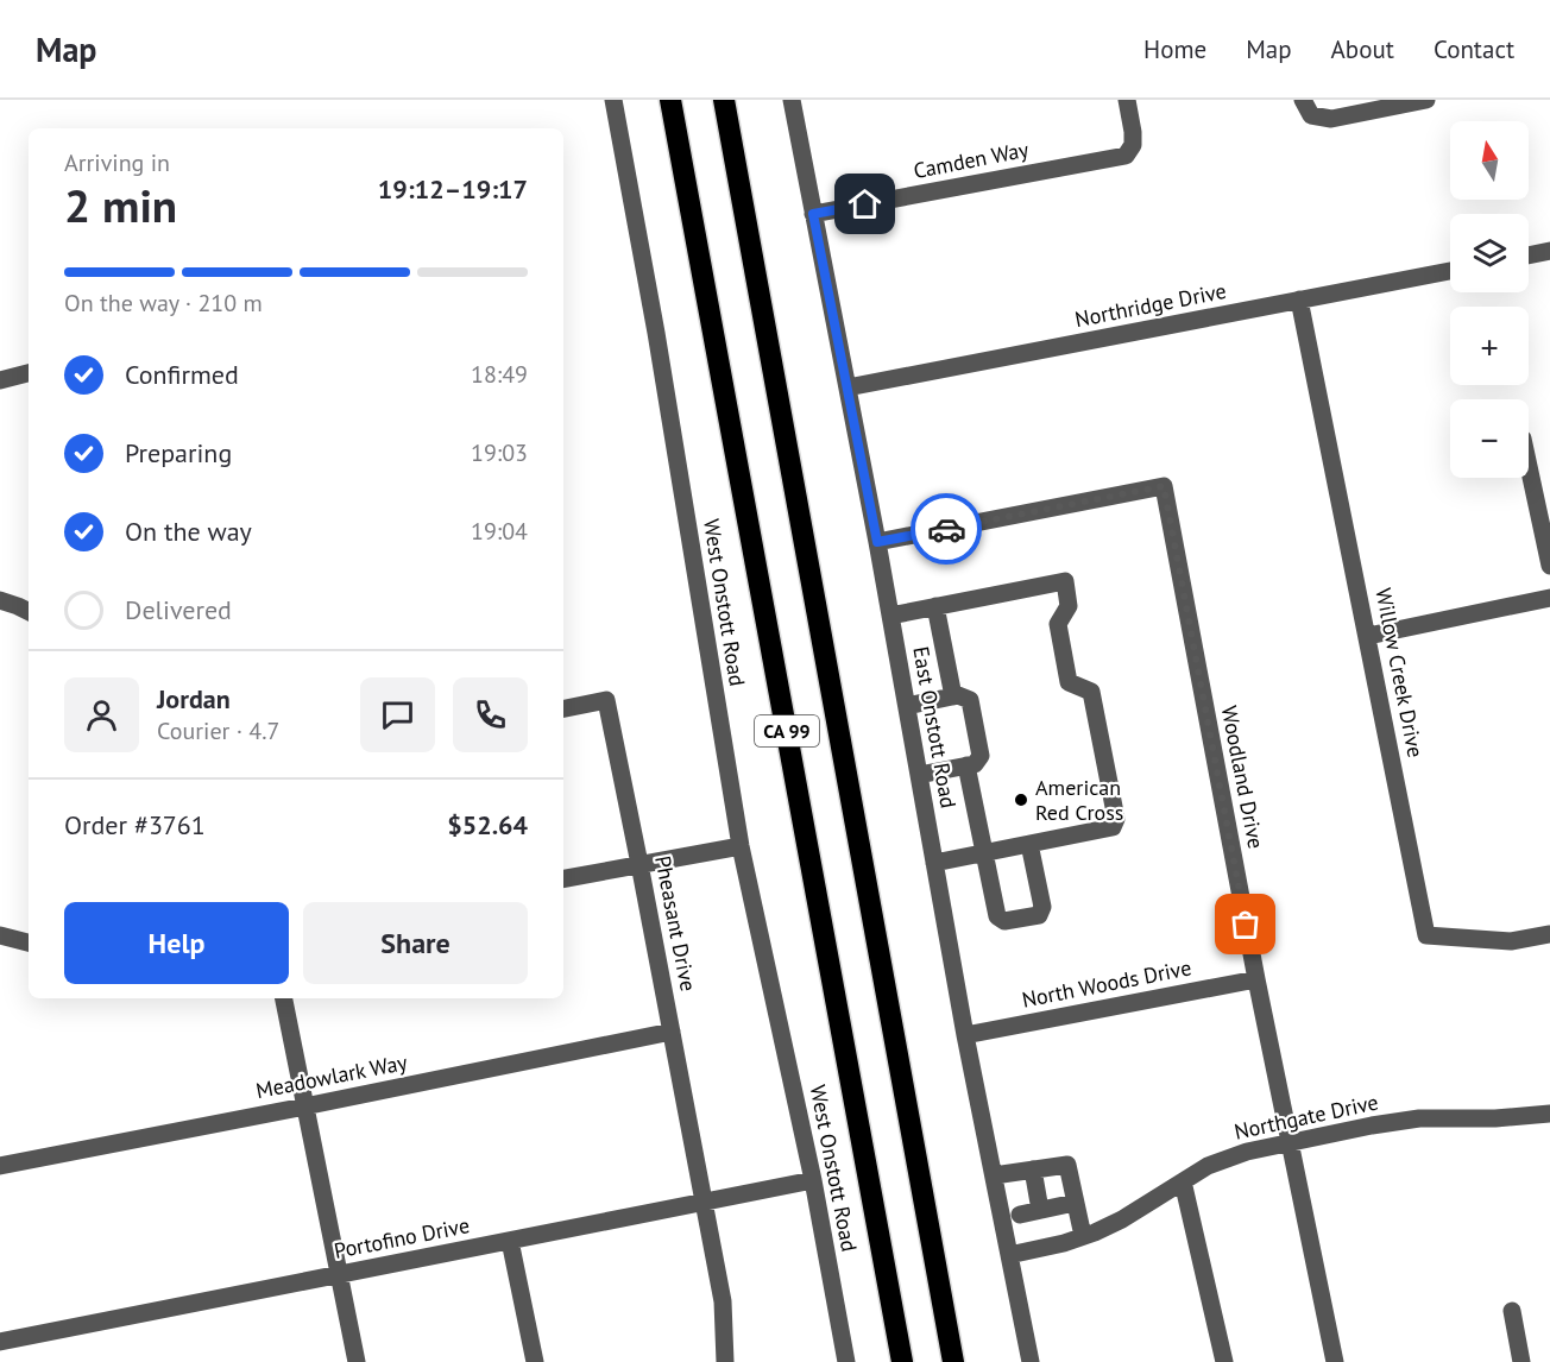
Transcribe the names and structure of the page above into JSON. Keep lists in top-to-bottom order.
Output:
{
  "streets": {
    "highway": ["CA 99"],
    "street": [
      "Camden Way",
      "Northridge Drive",
      "West Onstott Road",
      "Willow Creek Drive",
      "East Onstott Road",
      "Woodland Drive",
      "Pheasant Drive",
      "North Woods Drive",
      "Meadowlark Way",
      "Northgate Drive",
      "Portofino Drive"
    ]
  },
  "crossings": [
    ["Camden Way", "East Onstott Road"],
    ["Northridge Drive", "Willow Creek Drive"],
    ["Northridge Drive", "East Onstott Road"],
    ["West Onstott Road", "Portofino Drive"],
    ["East Onstott Road", "Woodland Drive"],
    ["East Onstott Road", "North Woods Drive"],
    ["East Onstott Road", "Northgate Drive"],
    ["Woodland Drive", "North Woods Drive"],
    ["Woodland Drive", "Northgate Drive"],
    ["Pheasant Drive", "Meadowlark Way"],
    ["Pheasant Drive", "Portofino Drive"]
  ],
  "places": ["American Red Cross"],
  "north": "top",
  "page": {
    "header": "Map",
    "nav": [
      "Home",
      "Map",
      "About",
      "Contact"
    ],
    "map_buttons": ["+", "−"],
    "heading": ["2 min", "Arriving in", "19:12–19:17"],
    "panel": [
      "Jordan",
      "Courier · 4.7",
      "Order #3761",
      "$52.64"
    ],
    "bar": "On the way · 210 m",
    "list": [
      ["Confirmed", "18:49"],
      ["Preparing", "19:03"],
      ["On the way", "19:04"],
      "Delivered"
    ],
    "buttons": ["Help", "Share"]
  }
}
